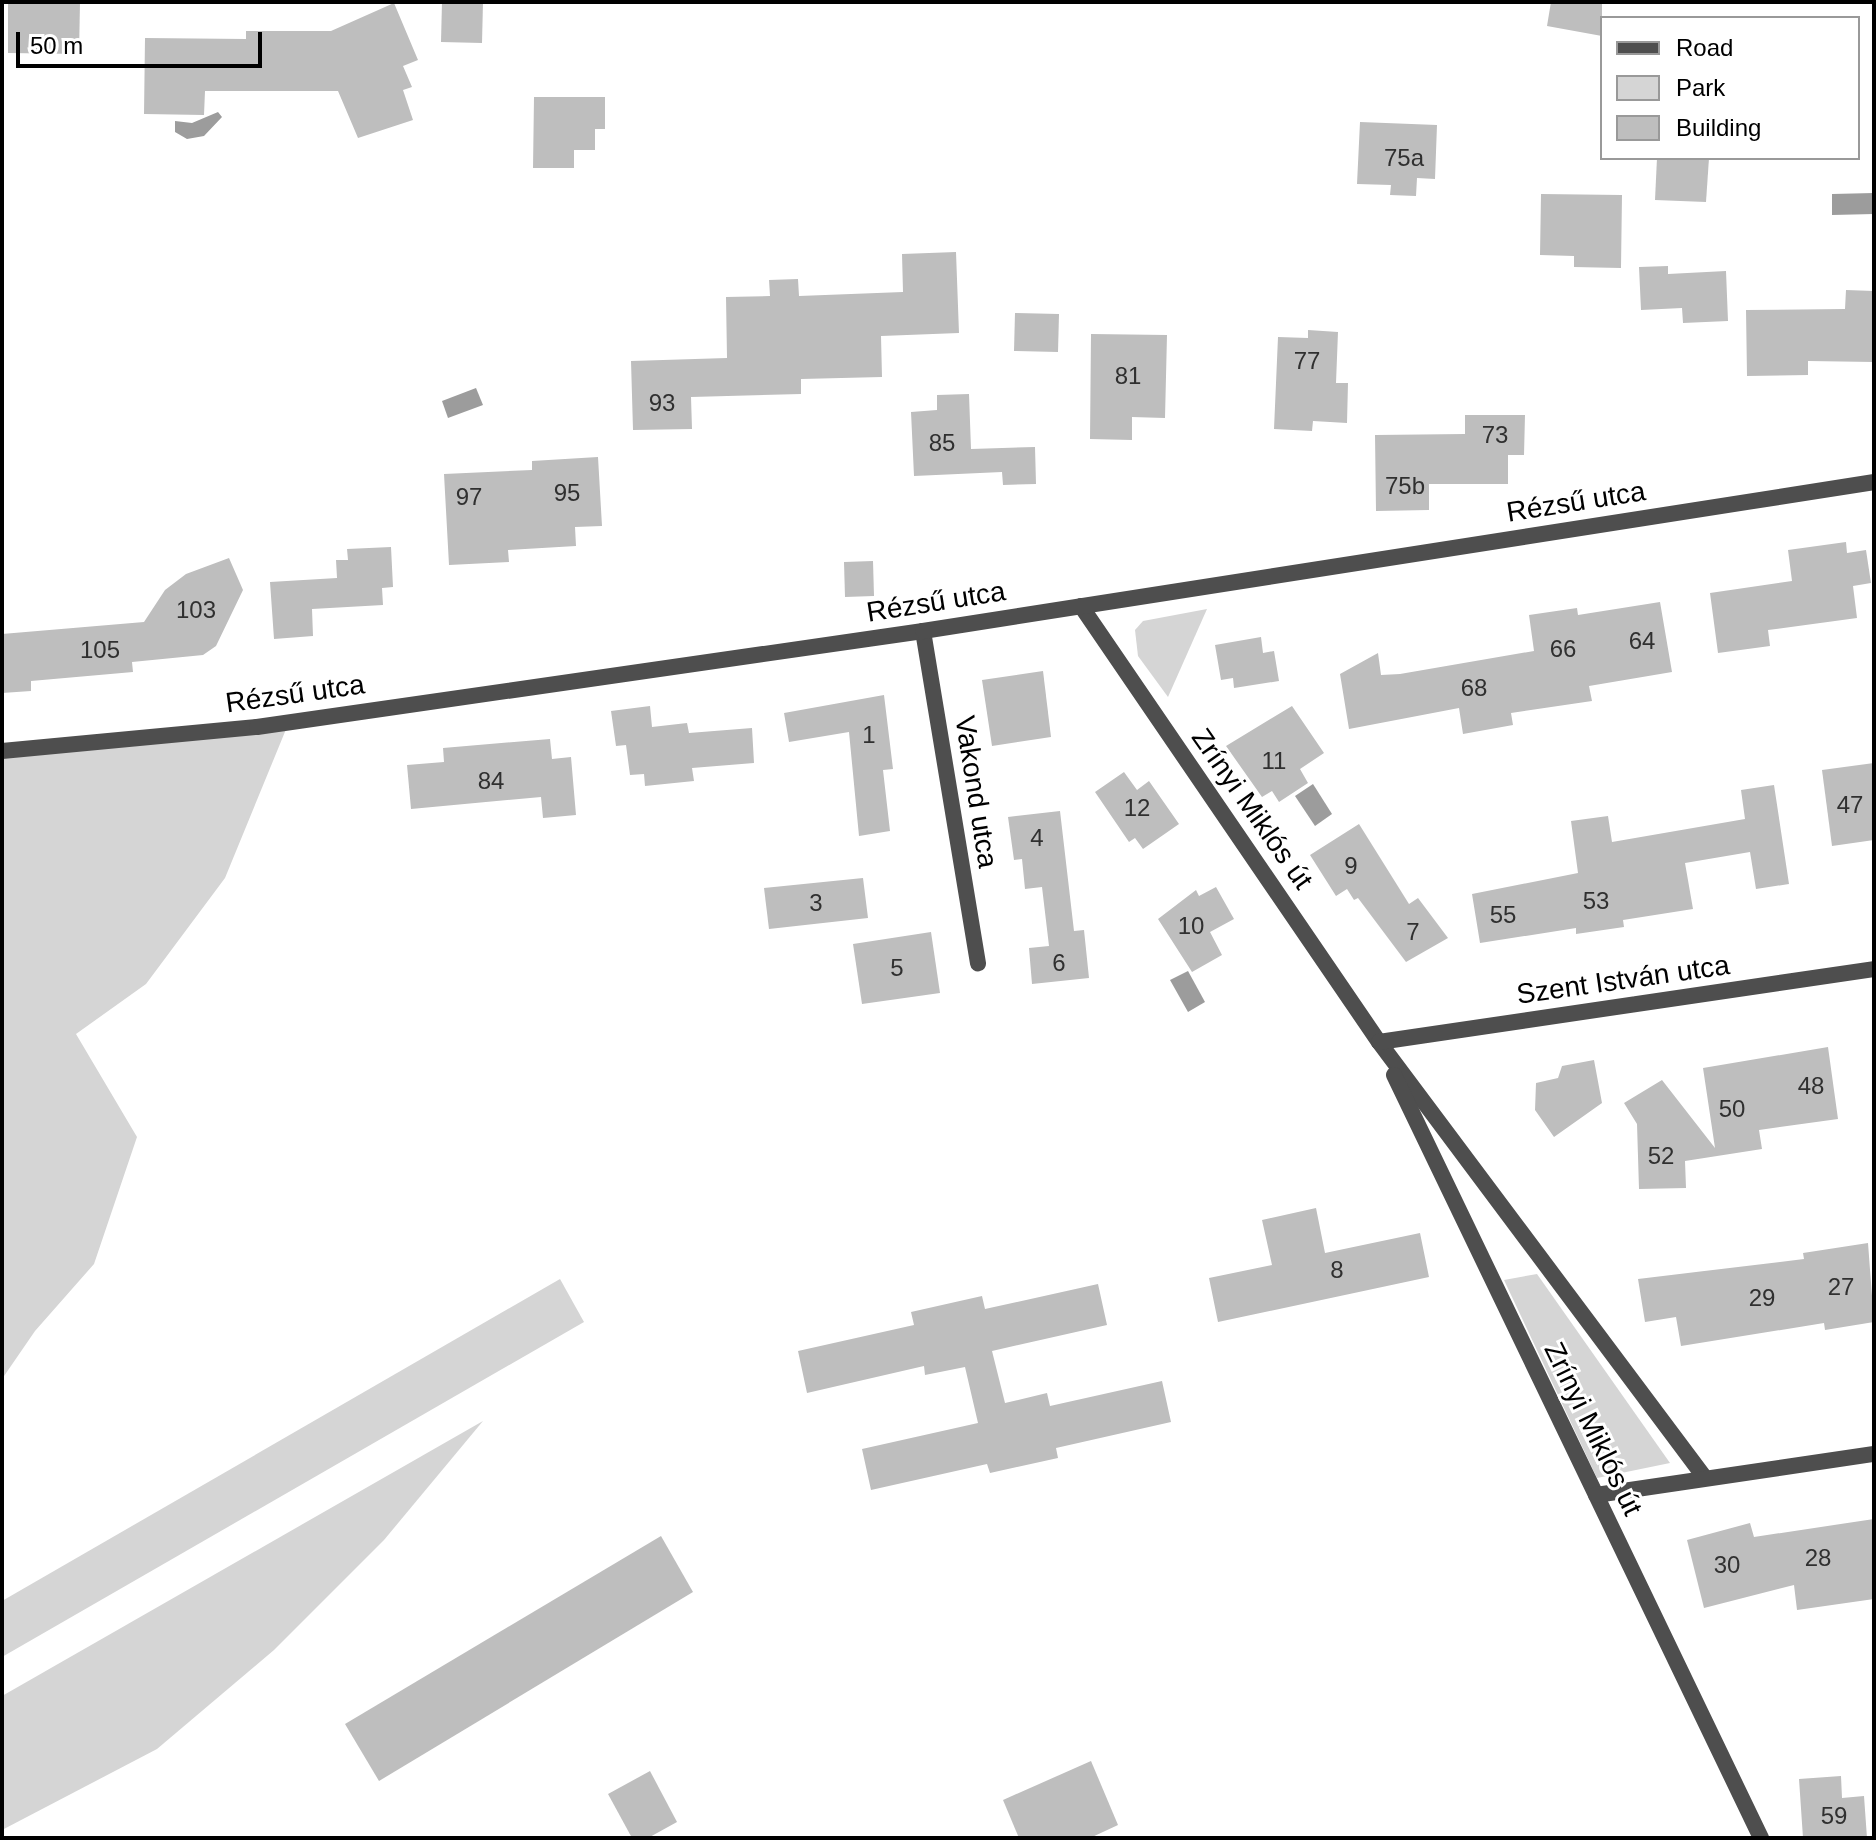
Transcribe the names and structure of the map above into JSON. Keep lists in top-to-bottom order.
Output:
{
  "streets": {
    "street": [
      "Rézsű utca",
      "Vakond utca",
      "Zrínyi Miklós út",
      "Szent István utca"
    ]
  },
  "crossings": [
    ["Rézsű utca", "Vakond utca"],
    ["Rézsű utca", "Zrínyi Miklós út"],
    ["Zrínyi Miklós út", "Szent István utca"]
  ],
  "house_numbers": [
    "75a",
    "77",
    "81",
    "93",
    "73",
    "85",
    "75b",
    "95",
    "97",
    "103",
    "64",
    "66",
    "105",
    "68",
    "1",
    "11",
    "84",
    "47",
    "12",
    "4",
    "9",
    "53",
    "3",
    "55",
    "10",
    "7",
    "6",
    "5",
    "48",
    "50",
    "52",
    "8",
    "27",
    "29",
    "28",
    "30",
    "59"
  ],
  "legend": ["Road", "Park", "Building"],
  "scale_bar": "50 m"
}
